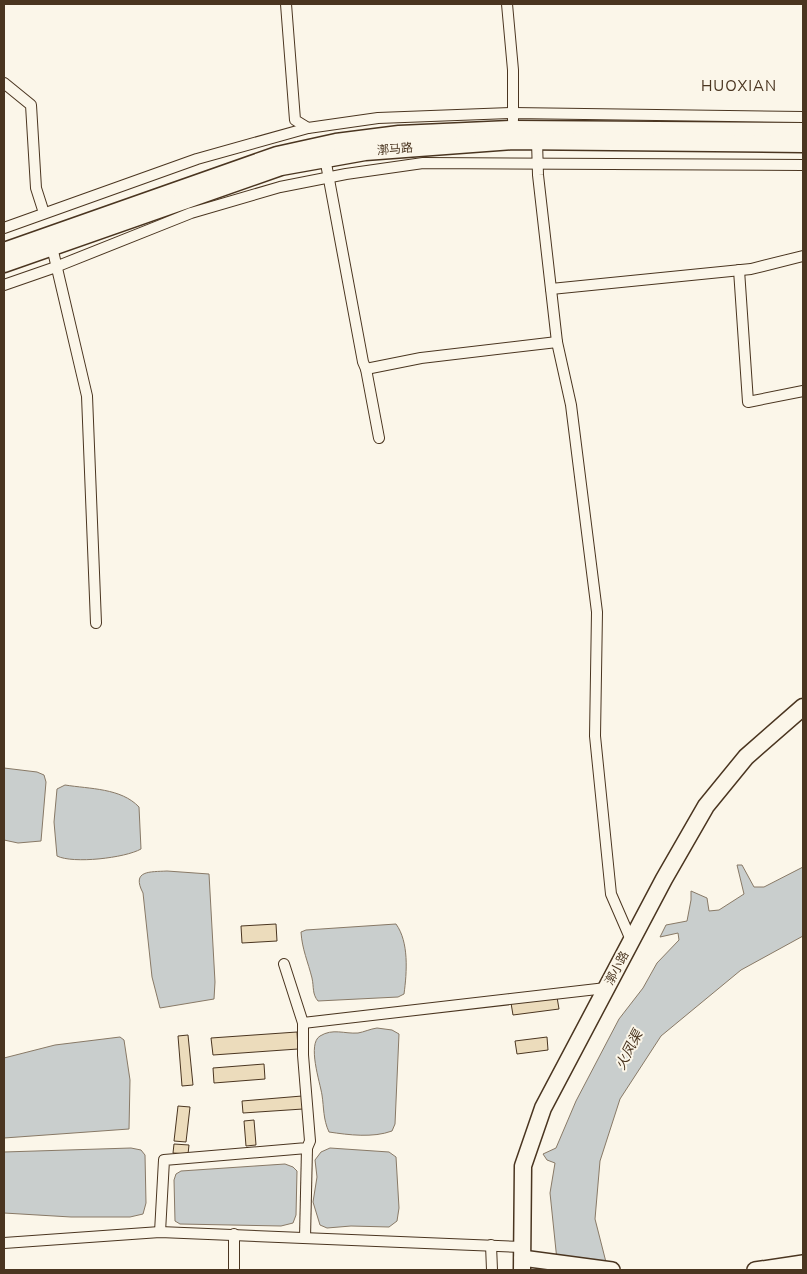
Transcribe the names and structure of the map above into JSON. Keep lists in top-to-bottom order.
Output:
{
  "streets": {
    "main road": ["漷马路", "漷小路"]
  },
  "districts": ["HUOXIAN"],
  "water": ["火凤渠"]
}
